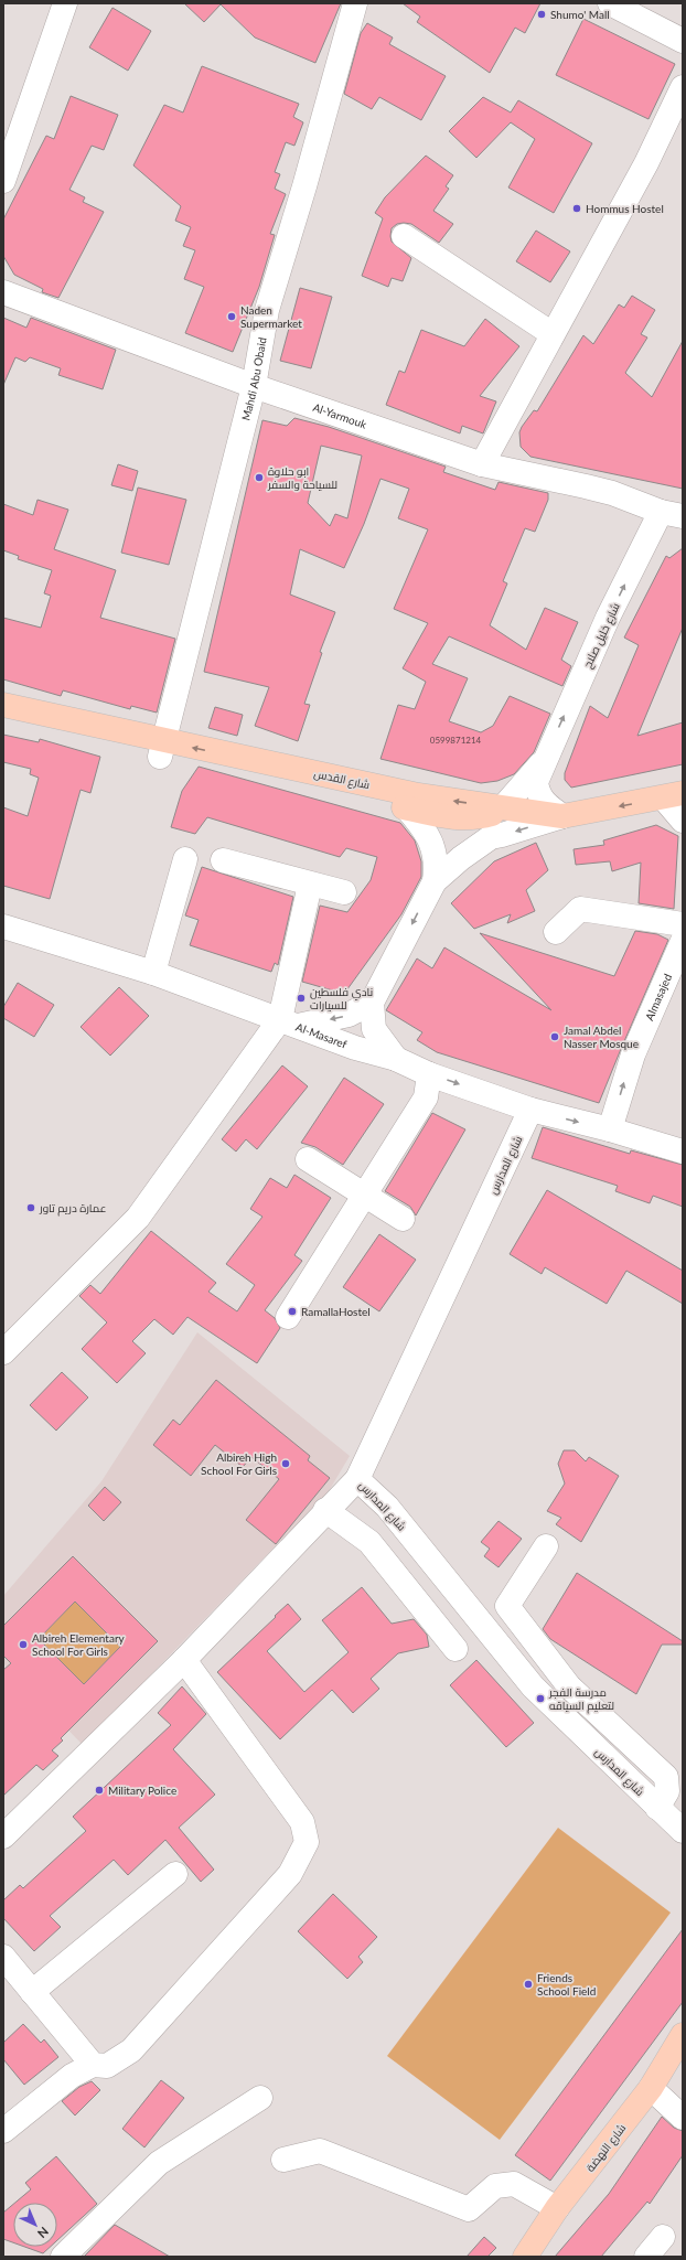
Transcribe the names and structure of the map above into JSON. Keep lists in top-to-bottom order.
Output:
{
  "streets": {
    "main road": ["شارع القدس", "شارع النهضة"],
    "street": [
      "Mahdi Abu Obaid",
      "Al-Yarmouk",
      "شارع خليل صلاح",
      "Almasajed",
      "Al-Masaref",
      "شارع المدارس"
    ]
  },
  "crossings": [
    ["Mahdi Abu Obaid", "Al-Yarmouk"],
    ["Mahdi Abu Obaid", "شارع القدس"],
    ["Al-Yarmouk", "شارع خليل صلاح"],
    ["شارع خليل صلاح", "شارع القدس"],
    ["Almasajed", "Al-Masaref"],
    ["Al-Masaref", "شارع المدارس"]
  ],
  "one_way": ["شارع خليل صلاح", "Almasajed"],
  "places": [
    "Shumo' Mall",
    "Hommus Hostel",
    "Naden Supermarket",
    "ابو حلاوة للسياحة والسفر",
    "نادي فلسطين للسيارات",
    "Jamal Abdel Nasser Mosque",
    "عمارة دريم تاور",
    "RamallaHostel",
    "Albireh High School For Girls",
    "Albireh Elementary School For Girls",
    "مدرسة الفجر لتعليم السياقه",
    "Military Police",
    "Friends School Field"
  ],
  "house_numbers": ["0599871214"],
  "north": "bottom right"
}
